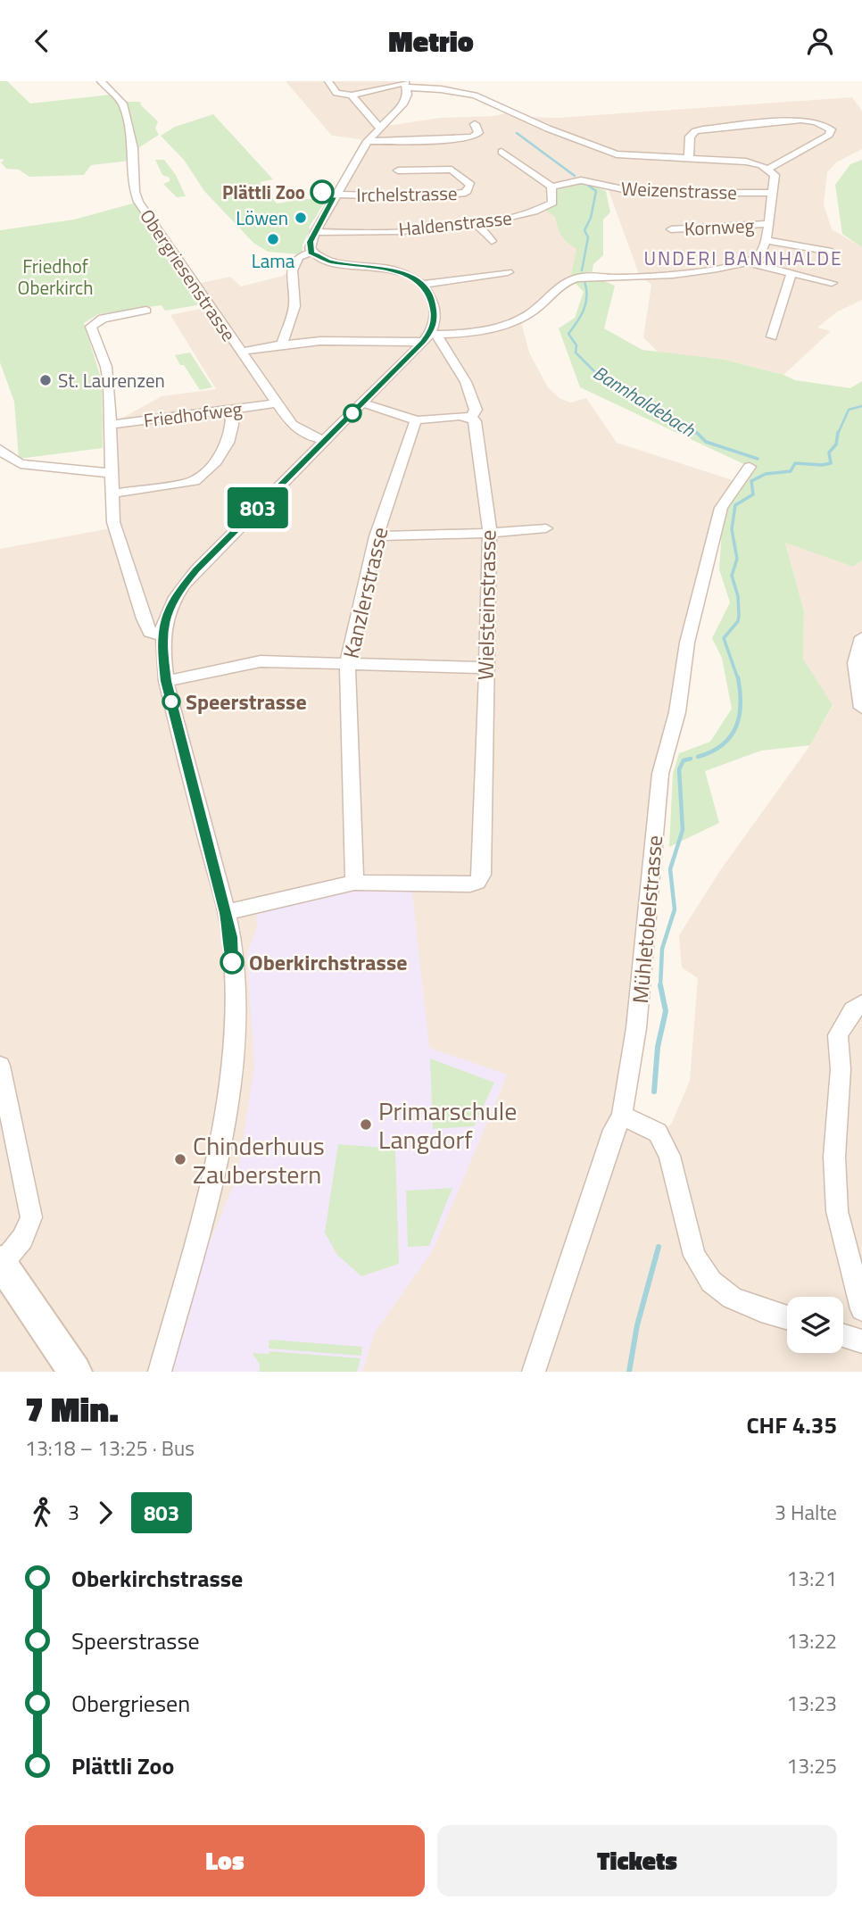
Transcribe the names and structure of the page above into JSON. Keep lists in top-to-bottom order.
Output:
{
  "streets": {
    "street": [
      "Weizenstrasse",
      "Irchelstrasse",
      "Haldenstrasse",
      "Kornweg",
      "Obergriesenstrasse",
      "Friedhofweg",
      "Kanzlerstrasse",
      "Wielsteinstrasse",
      "Mühletobelstrasse"
    ]
  },
  "crossings": [
    ["Weizenstrasse", "Haldenstrasse"],
    ["Obergriesenstrasse", "Friedhofweg"],
    ["Kanzlerstrasse", "Wielsteinstrasse"]
  ],
  "districts": ["UNDERI BANNHALDE"],
  "water": ["Bannhaldebach"],
  "parks": ["Friedhof Oberkirch"],
  "places": [
    "Plättli Zoo",
    "Löwen",
    "Lama",
    "St. Laurenzen",
    "Speerstrasse",
    "Oberkirchstrasse",
    "Primarschule Langdorf",
    "Chinderhuus Zauberstern"
  ],
  "lines": ["bus line 803"],
  "page": {
    "header": "Metrio",
    "on_map": "803",
    "heading": ["7 Min.", "13:18 – 13:25 · Bus", "CHF 4.35"],
    "legs": ["3", "803", "3 Halte"],
    "list": [
      {
        "name": "Oberkirchstrasse",
        "value": "13:21"
      },
      {
        "name": "Speerstrasse",
        "value": "13:22"
      },
      {
        "name": "Obergriesen",
        "value": "13:23"
      },
      {
        "name": "Plättli Zoo",
        "value": "13:25"
      }
    ],
    "buttons": ["Los", "Tickets"]
  }
}
